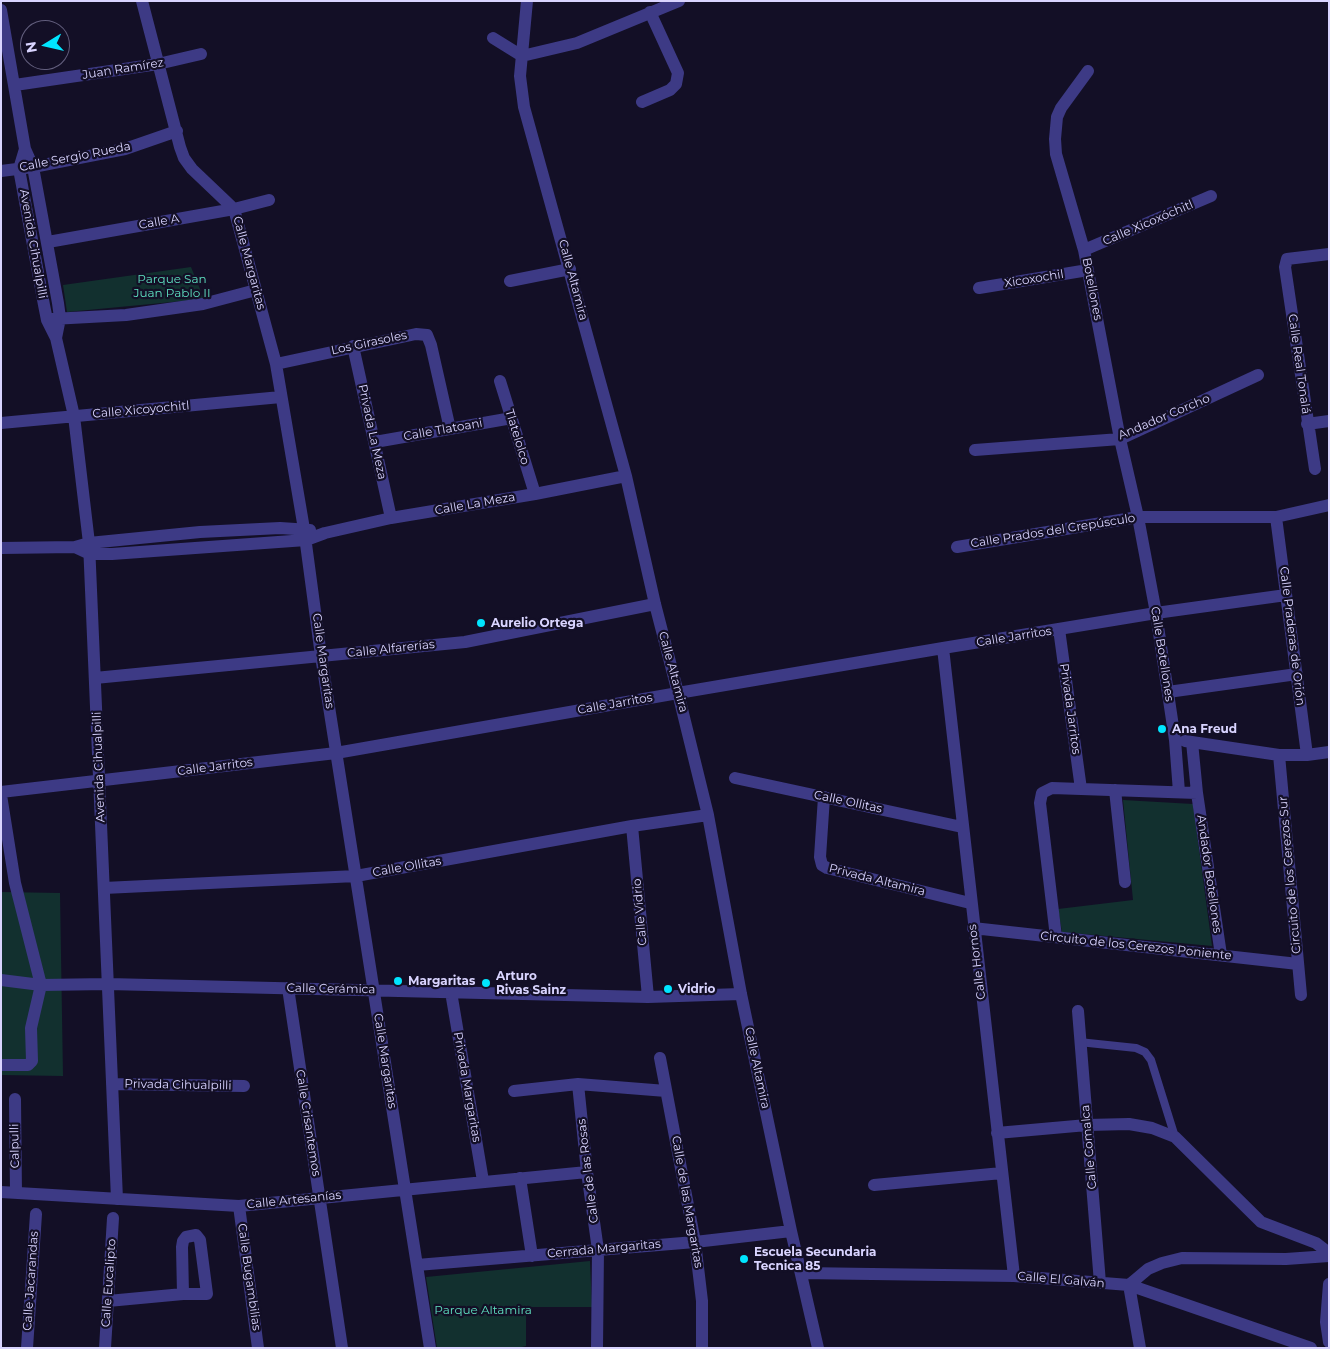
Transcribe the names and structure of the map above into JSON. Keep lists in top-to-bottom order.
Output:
{
  "streets": {
    "street": [
      "Juan Ramírez",
      "Calle Sergio Rueda",
      "Calle A",
      "Calle Xicoxóchitl",
      "Avenida Cihualpilli",
      "Calle Margaritas",
      "Xicoxochil",
      "Calle Altamira",
      "Botellones",
      "Los Girasoles",
      "Calle Real Tonalá",
      "Calle Xicoyochitl",
      "Andador Corcho",
      "Calle Tlatoani",
      "Privada La Meza",
      "Tlatelolco",
      "Calle La Meza",
      "Calle Prados del Crepúsculo",
      "Calle Praderas de Orión",
      "Calle Jarritos",
      "Calle Alfarerías",
      "Calle Botellones",
      "Privada Jarritos",
      "Calle Ollitas",
      "Andador Botellones",
      "Circuito de los Cerezos Sur",
      "Privada Altamira",
      "Calle Vidrio",
      "Circuito de los Cerezos Poniente",
      "Calle Hornos",
      "Calle Cerámica",
      "Privada Cihualpilli",
      "Privada Margaritas",
      "Calle Crisantemos",
      "Calpulli",
      "Calle Comalca",
      "Calle de las Rosas",
      "Calle Artesanías",
      "Calle de las Margaritas",
      "Cerrada Margaritas",
      "Calle Bugambilias",
      "Calle El Galván",
      "Calle Jacarandas",
      "Calle Eucalipto"
    ]
  },
  "crossings": [
    ["Juan Ramírez", "Avenida Cihualpilli"],
    ["Juan Ramírez", "Calle Margaritas"],
    ["Calle Sergio Rueda", "Avenida Cihualpilli"],
    ["Calle Sergio Rueda", "Calle Margaritas"],
    ["Calle A", "Avenida Cihualpilli"],
    ["Calle A", "Calle Margaritas"],
    ["Calle Xicoxóchitl", "Botellones"],
    ["Avenida Cihualpilli", "Calle Xicoyochitl"],
    ["Avenida Cihualpilli", "Calle La Meza"],
    ["Avenida Cihualpilli", "Calle Jarritos"],
    ["Avenida Cihualpilli", "Calle Alfarerías"],
    ["Avenida Cihualpilli", "Calle Ollitas"],
    ["Avenida Cihualpilli", "Calle Cerámica"],
    ["Avenida Cihualpilli", "Privada Cihualpilli"],
    ["Avenida Cihualpilli", "Calle Artesanías"],
    ["Calle Margaritas", "Los Girasoles"],
    ["Calle Margaritas", "Calle Xicoyochitl"],
    ["Calle Margaritas", "Calle La Meza"],
    ["Calle Margaritas", "Calle Jarritos"],
    ["Calle Margaritas", "Calle Alfarerías"],
    ["Calle Margaritas", "Calle Ollitas"],
    ["Calle Margaritas", "Calle Cerámica"],
    ["Calle Margaritas", "Calle Artesanías"],
    ["Calle Margaritas", "Cerrada Margaritas"],
    ["Xicoxochil", "Botellones"],
    ["Calle Altamira", "Calle La Meza"],
    ["Calle Altamira", "Calle Jarritos"],
    ["Calle Altamira", "Calle Alfarerías"],
    ["Calle Altamira", "Calle Ollitas"],
    ["Calle Altamira", "Calle Cerámica"],
    ["Calle Altamira", "Cerrada Margaritas"],
    ["Calle Altamira", "Calle El Galván"],
    ["Botellones", "Andador Corcho"],
    ["Botellones", "Calle Prados del Crepúsculo"],
    ["Botellones", "Calle Botellones"],
    ["Los Girasoles", "Calle Tlatoani"],
    ["Los Girasoles", "Privada La Meza"],
    ["Calle Tlatoani", "Privada La Meza"],
    ["Calle Tlatoani", "Tlatelolco"],
    ["Privada La Meza", "Calle La Meza"],
    ["Tlatelolco", "Calle La Meza"],
    ["Calle Prados del Crepúsculo", "Calle Praderas de Orión"],
    ["Calle Prados del Crepúsculo", "Calle Botellones"],
    ["Calle Praderas de Orión", "Calle Jarritos"],
    ["Calle Jarritos", "Calle Botellones"],
    ["Calle Jarritos", "Privada Jarritos"],
    ["Calle Jarritos", "Calle Hornos"],
    ["Calle Ollitas", "Privada Altamira"],
    ["Calle Ollitas", "Calle Vidrio"],
    ["Calle Ollitas", "Calle Hornos"],
    ["Andador Botellones", "Circuito de los Cerezos Poniente"],
    ["Circuito de los Cerezos Sur", "Circuito de los Cerezos Poniente"],
    ["Privada Altamira", "Calle Hornos"],
    ["Calle Vidrio", "Calle Cerámica"],
    ["Circuito de los Cerezos Poniente", "Calle Hornos"],
    ["Calle Hornos", "Calle El Galván"],
    ["Calle Cerámica", "Privada Margaritas"],
    ["Calle Cerámica", "Calle Crisantemos"],
    ["Privada Margaritas", "Calle Artesanías"],
    ["Calle Crisantemos", "Calle Artesanías"],
    ["Calpulli", "Calle Artesanías"],
    ["Calle Comalca", "Calle El Galván"],
    ["Calle de las Rosas", "Calle Artesanías"],
    ["Calle de las Rosas", "Cerrada Margaritas"],
    ["Calle Artesanías", "Calle Bugambilias"],
    ["Calle de las Margaritas", "Cerrada Margaritas"]
  ],
  "parks": ["Parque San Juan Pablo II", "Parque Altamira"],
  "places": [
    "Aurelio Ortega",
    "Ana Freud",
    "Margaritas",
    "Arturo Rivas Sainz",
    "Vidrio",
    "Escuela Secundaria Tecnica 85"
  ],
  "north": "left"
}
